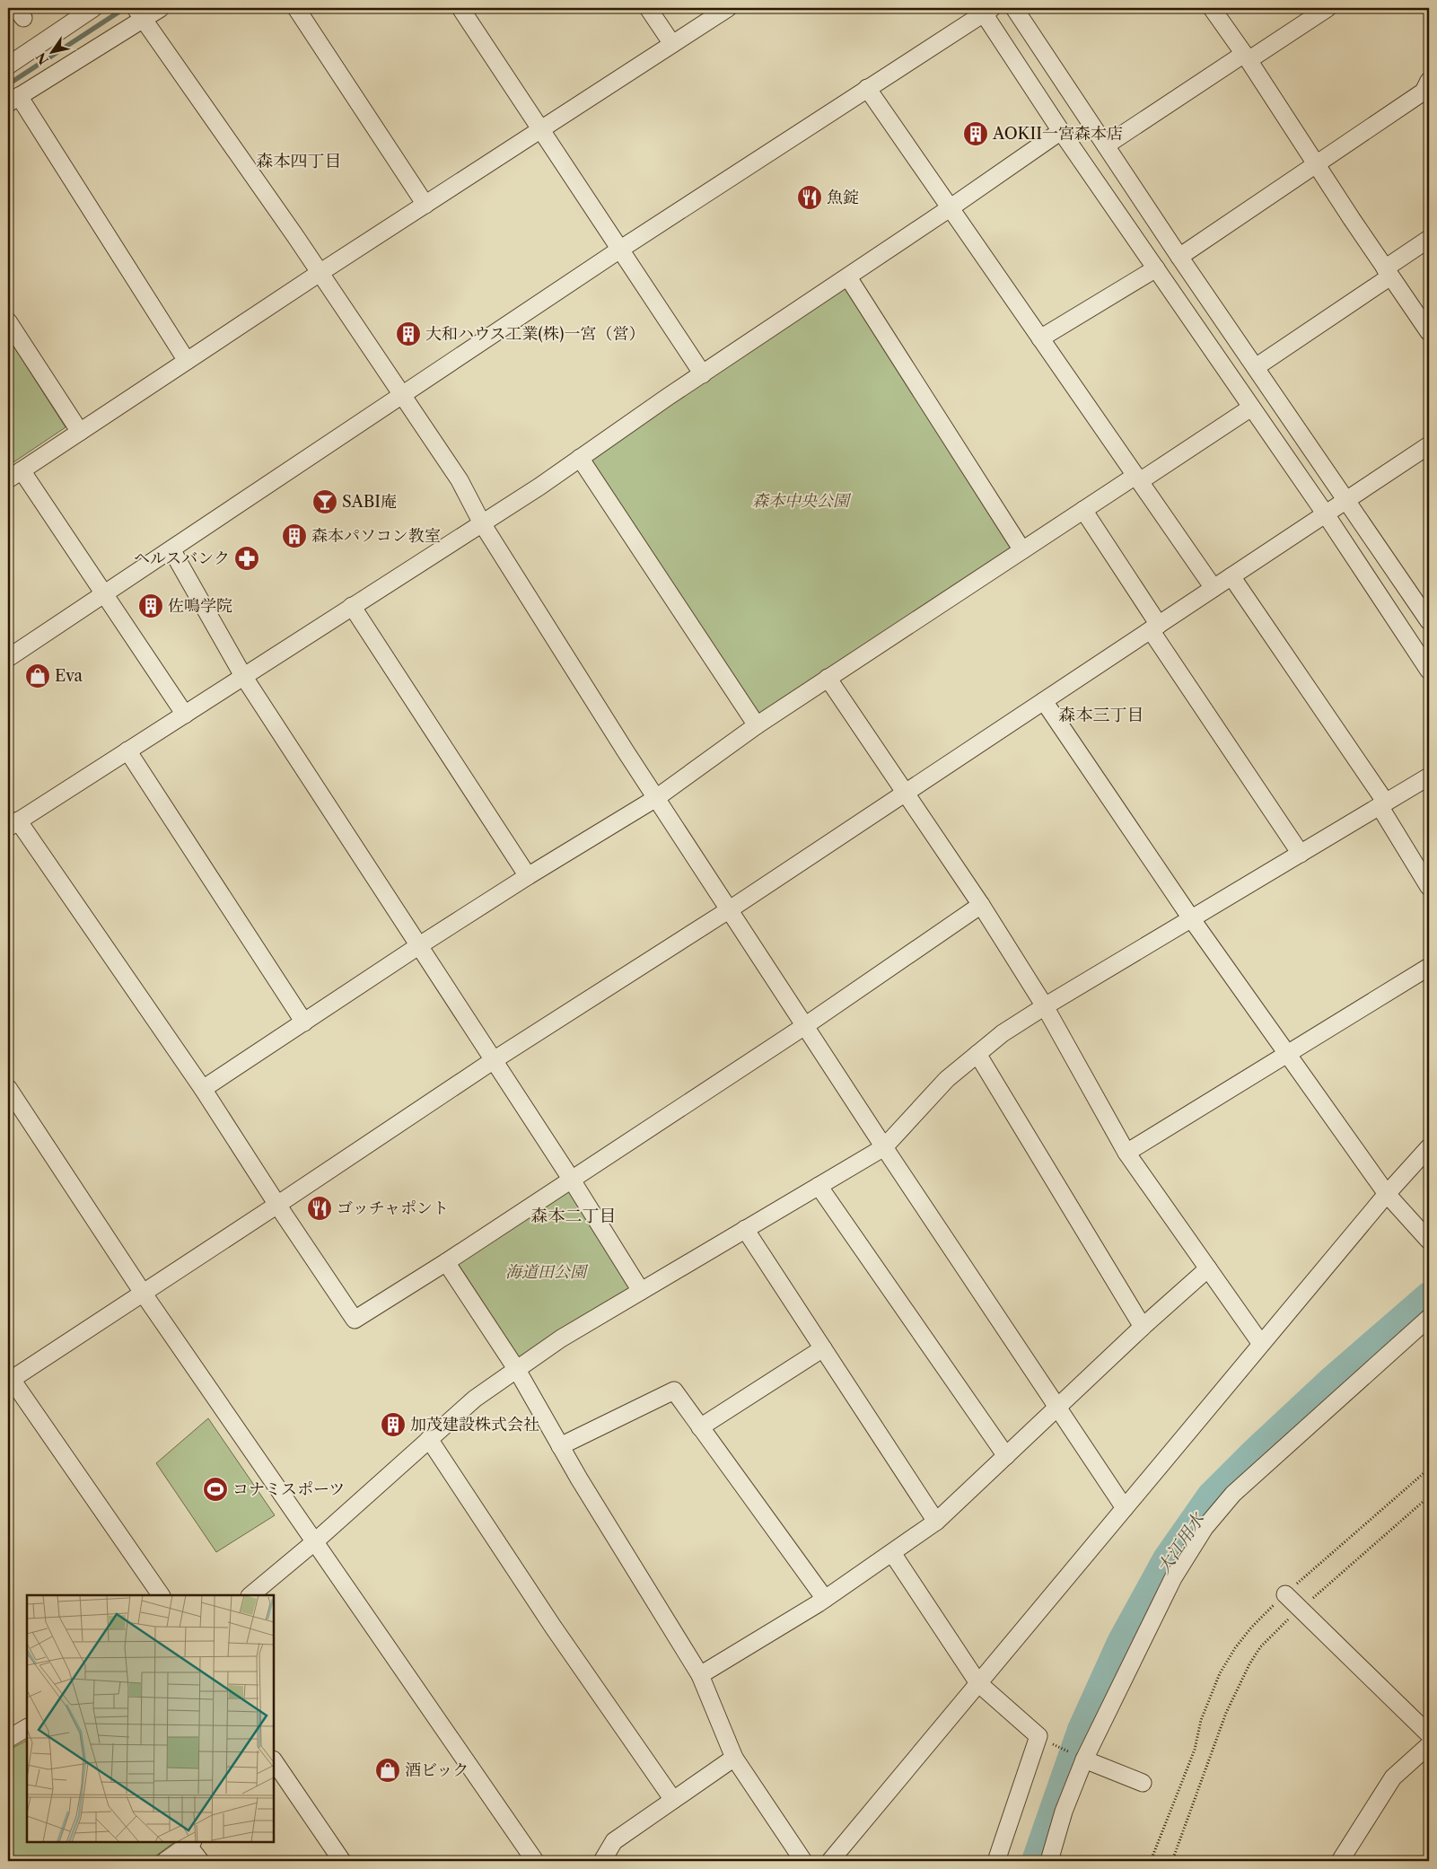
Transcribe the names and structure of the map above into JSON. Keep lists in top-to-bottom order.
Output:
{
  "districts": ["森本四丁目", "森本三丁目", "森本二丁目"],
  "water": ["大江用水"],
  "parks": ["森本中央公園", "海道田公園"],
  "places": {
    "building": [
      "AOKII一宮森本店",
      "大和ハウス工業(株)一宮（営）",
      "森本パソコン教室",
      "佐鳴学院",
      "加茂建設株式会社"
    ],
    "restaurant": ["魚錠", "ゴッチャポント"],
    "bar": ["SABI庵"],
    "pharmacy": ["ヘルスバンク"],
    "shop": ["Eva", "酒ビック"],
    "sports": ["コナミスポーツ"]
  },
  "north": "bottom left"
}
